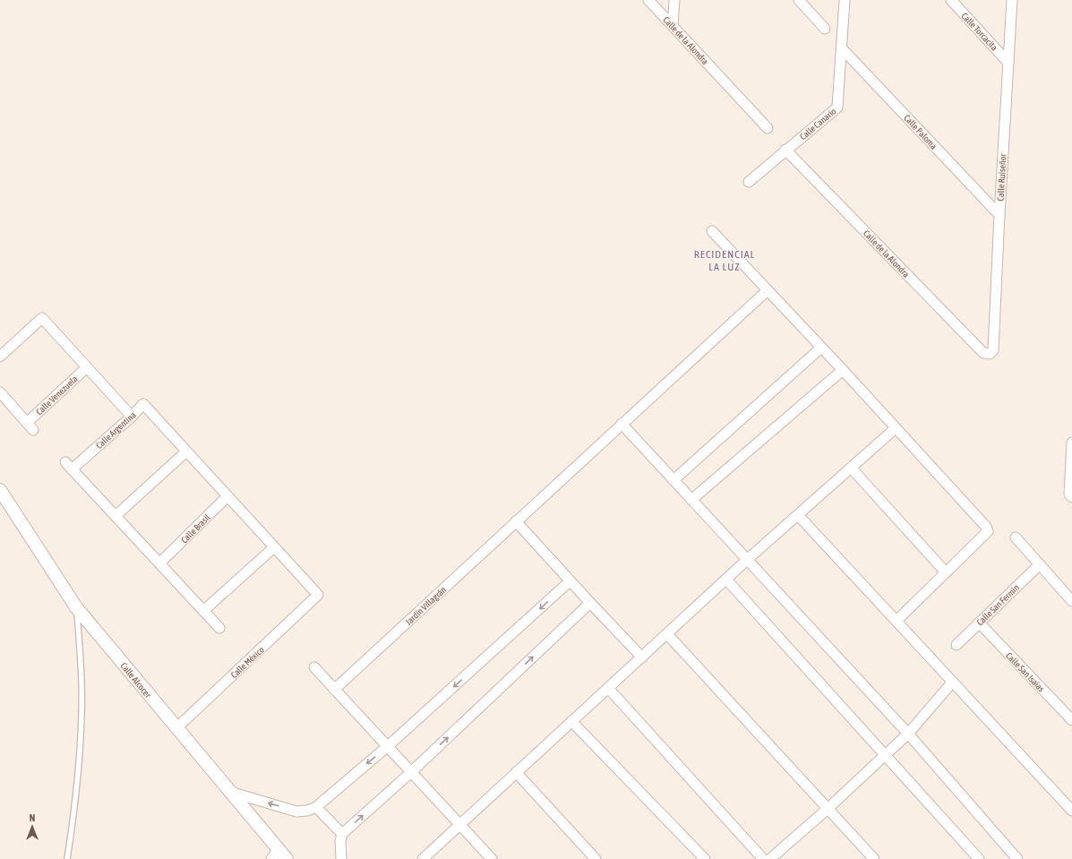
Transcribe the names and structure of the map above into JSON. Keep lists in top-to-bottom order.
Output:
{
  "streets": {
    "street": [
      "Calle Torcacita",
      "Calle de la Alondra",
      "Calle Canario",
      "Calle Paloma",
      "Calle Ruiseñor",
      "Calle Venezuela",
      "Calle Argentina",
      "Calle Brasil",
      "Calle San Fermin",
      "Jardín Villagrán",
      "Calle México",
      "Calle San Isaias",
      "Calle Alcocer"
    ]
  },
  "crossings": [
    ["Calle Torcacita", "Calle Ruiseñor"],
    ["Calle de la Alondra", "Calle Canario"],
    ["Calle de la Alondra", "Calle Ruiseñor"],
    ["Calle Canario", "Calle Paloma"],
    ["Calle Paloma", "Calle Ruiseñor"],
    ["Calle Argentina", "Calle Brasil"],
    ["Calle San Fermin", "Calle San Isaias"],
    ["Calle México", "Calle Alcocer"]
  ],
  "districts": ["RECIDENCIAL LA LUZ"],
  "north": "top"
}
